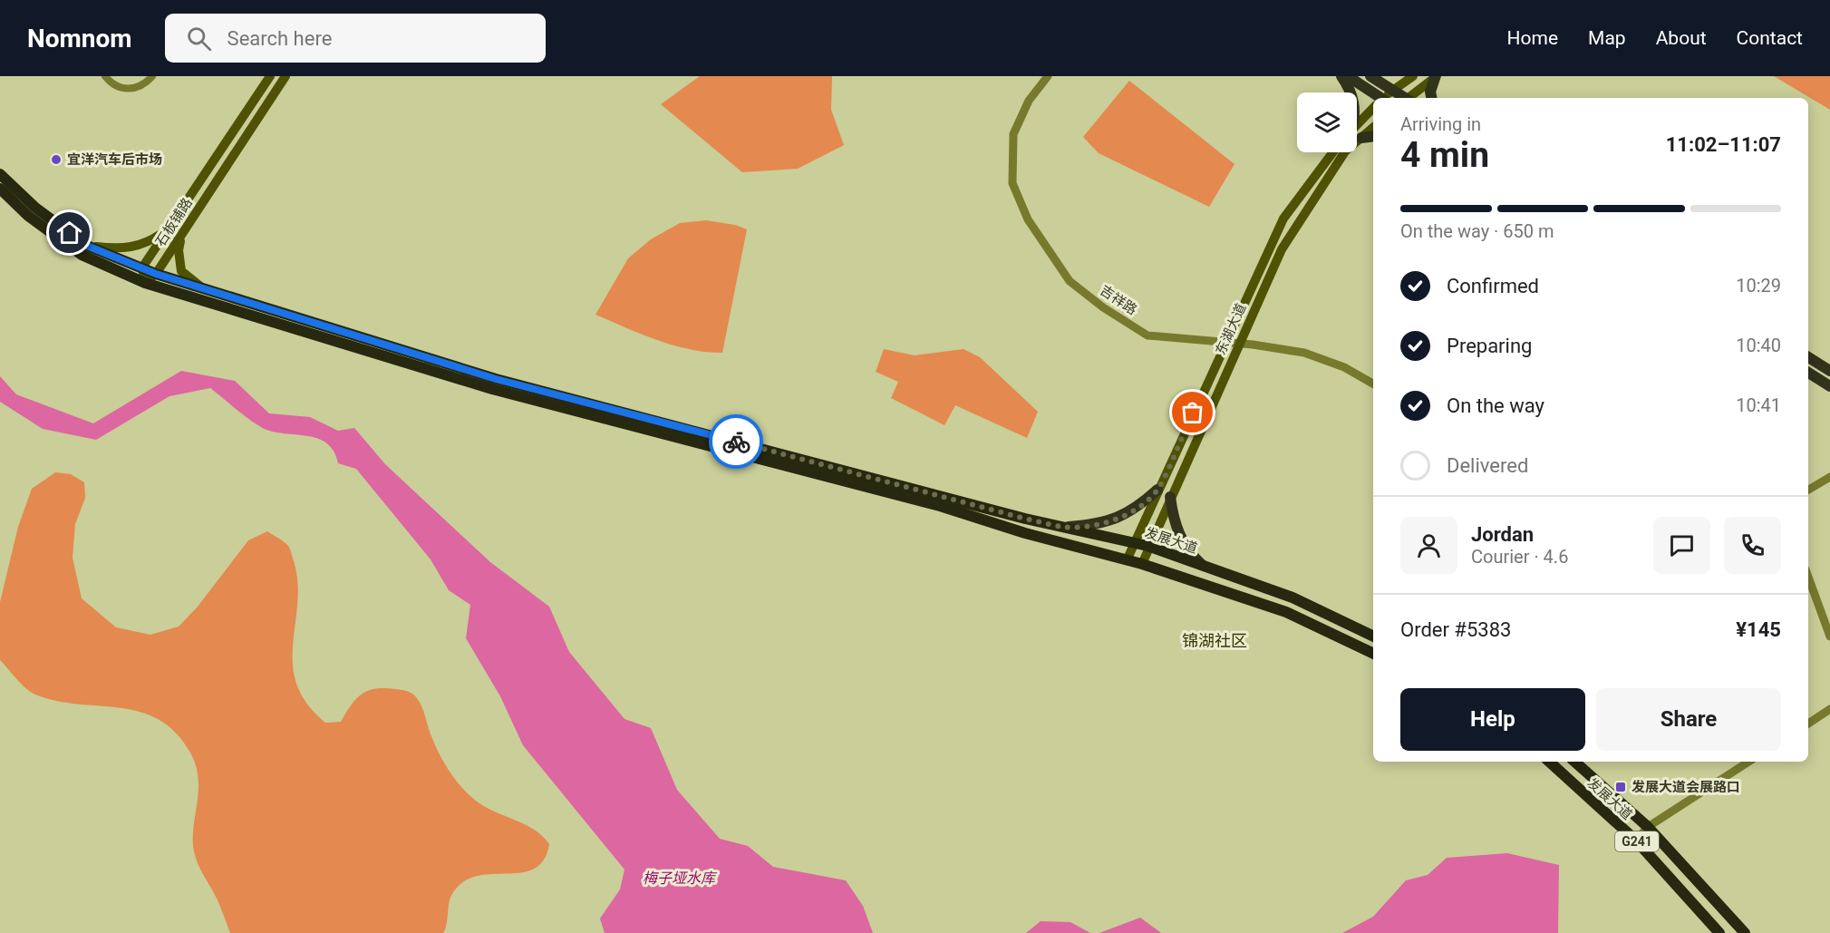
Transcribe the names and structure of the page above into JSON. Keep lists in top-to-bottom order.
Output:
{
  "streets": {
    "highway": ["发展大道", "G241"],
    "main road": ["石板铺路", "东湖大道"],
    "street": ["吉祥路"]
  },
  "crossings": [
    ["石板铺路", "发展大道"],
    ["吉祥路", "东湖大道"],
    ["东湖大道", "发展大道"]
  ],
  "districts": ["锦湖社区"],
  "water": ["梅子垭水库"],
  "places": {
    "other": ["宜洋汽车后市场"],
    "transit": ["发展大道会展路口"]
  },
  "page": {
    "header": "Nomnom",
    "search": "Search here",
    "nav": [
      "Home",
      "Map",
      "About",
      "Contact"
    ],
    "heading": ["4 min", "Arriving in", "11:02–11:07"],
    "panel": [
      "Jordan",
      "Courier · 4.6",
      "Order #5383",
      "¥145"
    ],
    "bar": "On the way · 650 m",
    "list": [
      ["Confirmed", "10:29"],
      ["Preparing", "10:40"],
      ["On the way", "10:41"],
      "Delivered"
    ],
    "buttons": ["Help", "Share"]
  }
}
